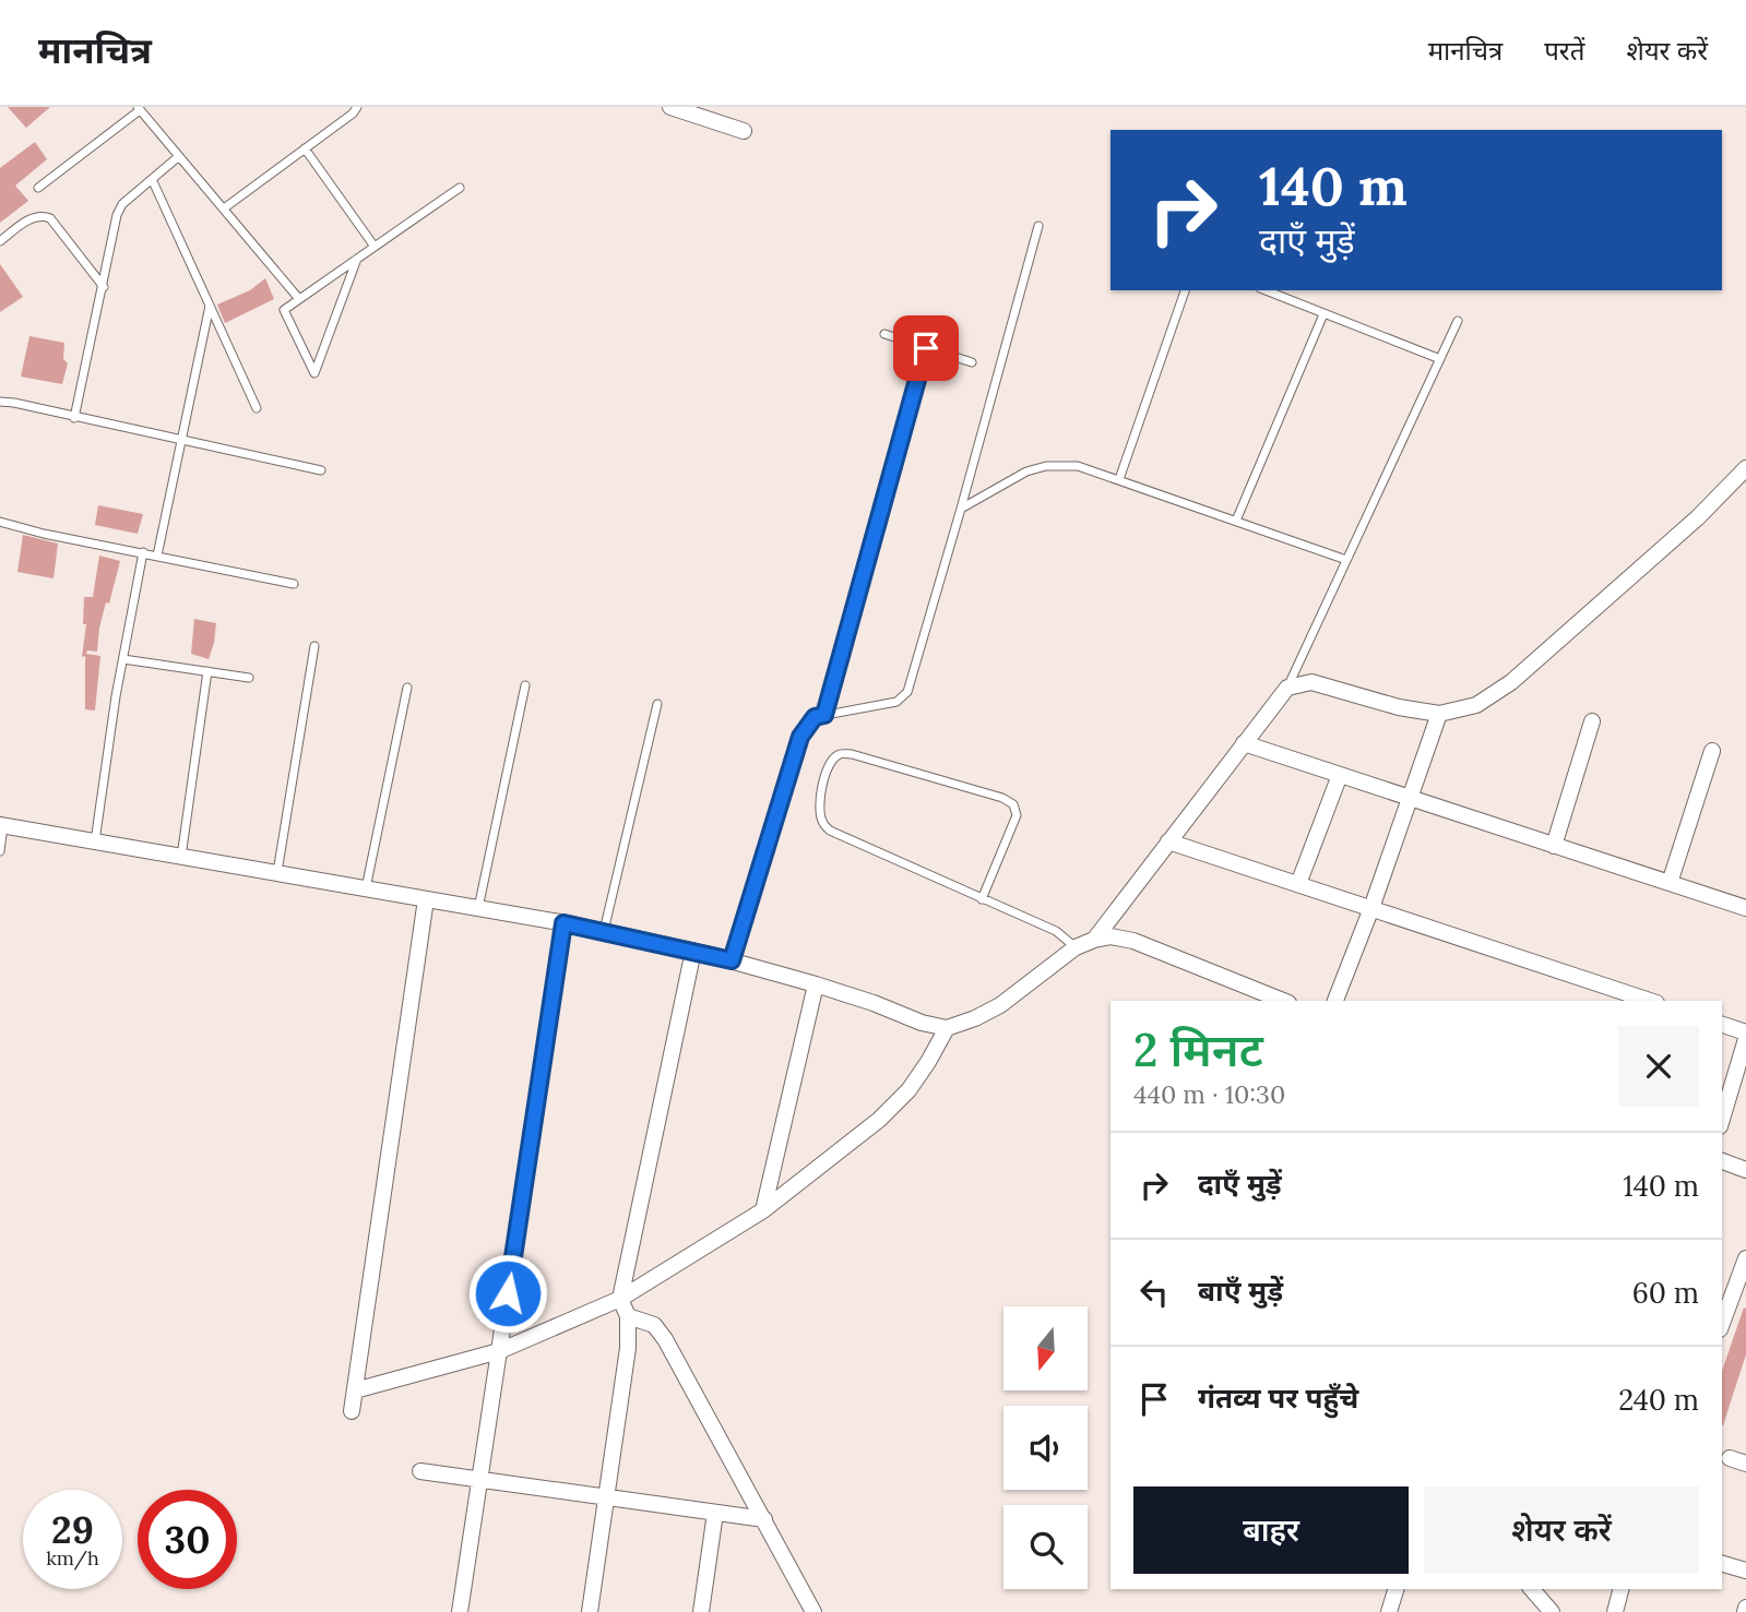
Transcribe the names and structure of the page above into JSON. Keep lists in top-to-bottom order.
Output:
{
  "north": "bottom",
  "page": {
    "header": "मानचित्र",
    "nav": ["मानचित्र", "परतें", "शेयर करें"],
    "turn": ["140 m", "दाएँ मुड़ें"],
    "heading": ["2 मिनट", "440 m · 10:30"],
    "list": [
      {
        "name": "दाएँ मुड़ें",
        "value": "140 m"
      },
      {
        "name": "बाएँ मुड़ें",
        "value": "60 m"
      },
      {
        "name": "गंतव्य पर पहुँचे",
        "value": "240 m"
      }
    ],
    "buttons": ["बाहर", "शेयर करें"],
    "speed": "29 km/h",
    "limit": "30"
  }
}
